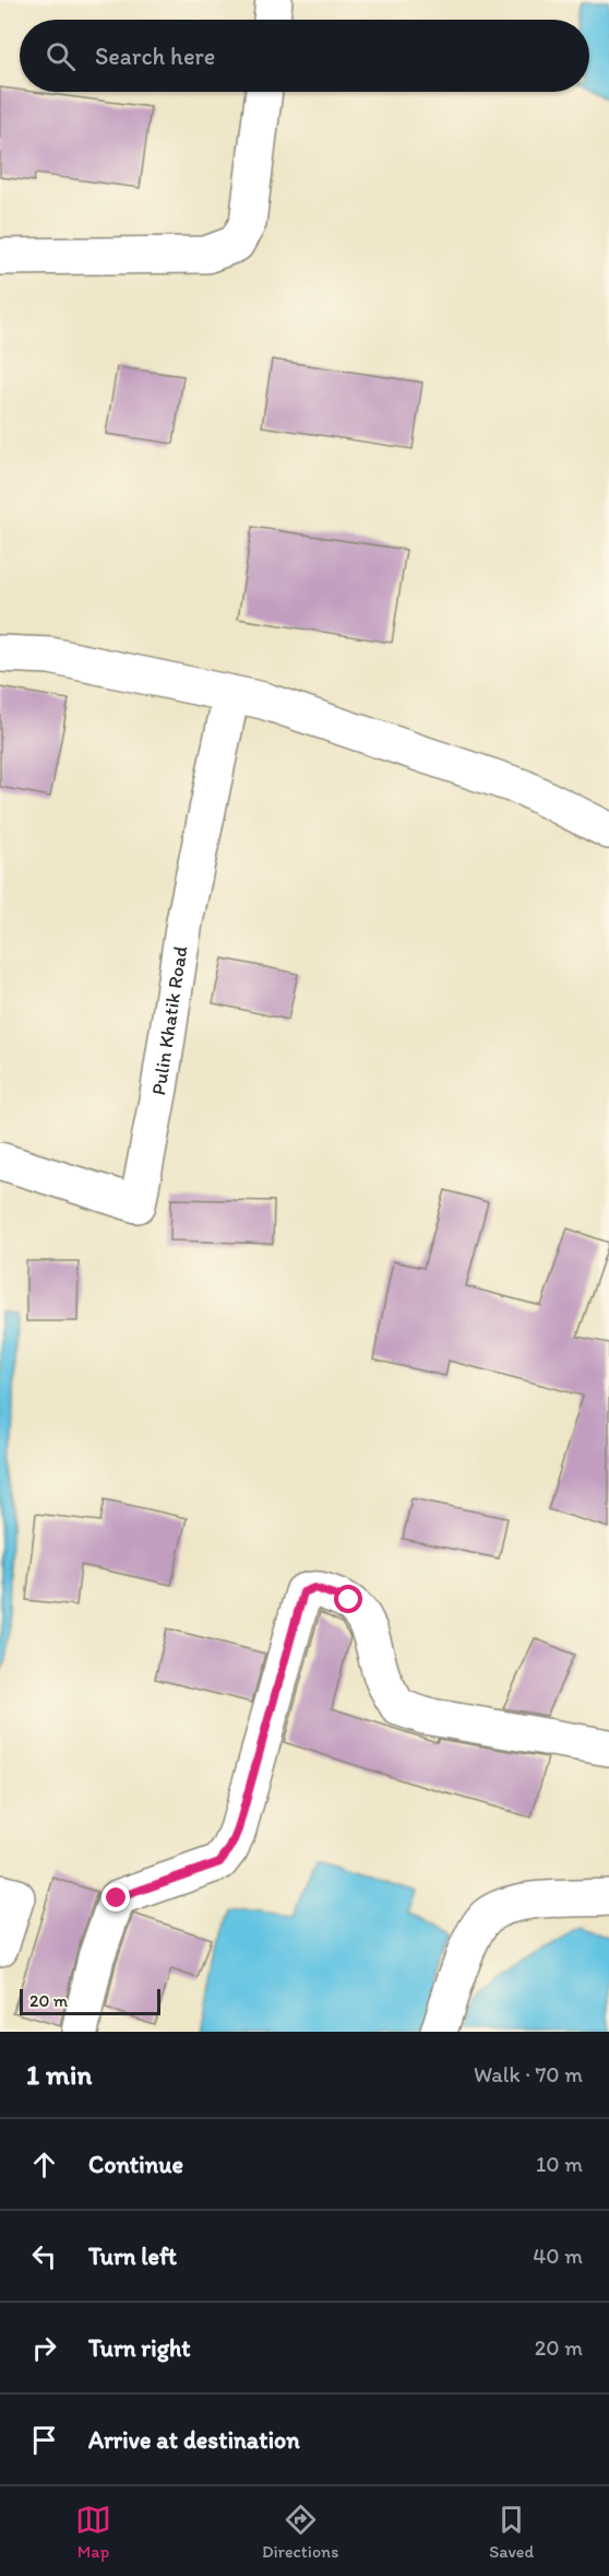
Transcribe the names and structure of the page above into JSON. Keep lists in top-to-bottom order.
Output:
{
  "streets": {
    "street": ["Pulin Khatik Road"]
  },
  "scale_bar": "20 m",
  "page": {
    "search": "Search here",
    "scale": "20 m",
    "heading": ["1 min", "Walk · 70 m"],
    "list": [
      ["Continue", "10 m"],
      ["Turn left", "40 m"],
      ["Turn right", "20 m"],
      "Arrive at destination"
    ],
    "nav": ["Map", "Directions", "Saved"]
  }
}
